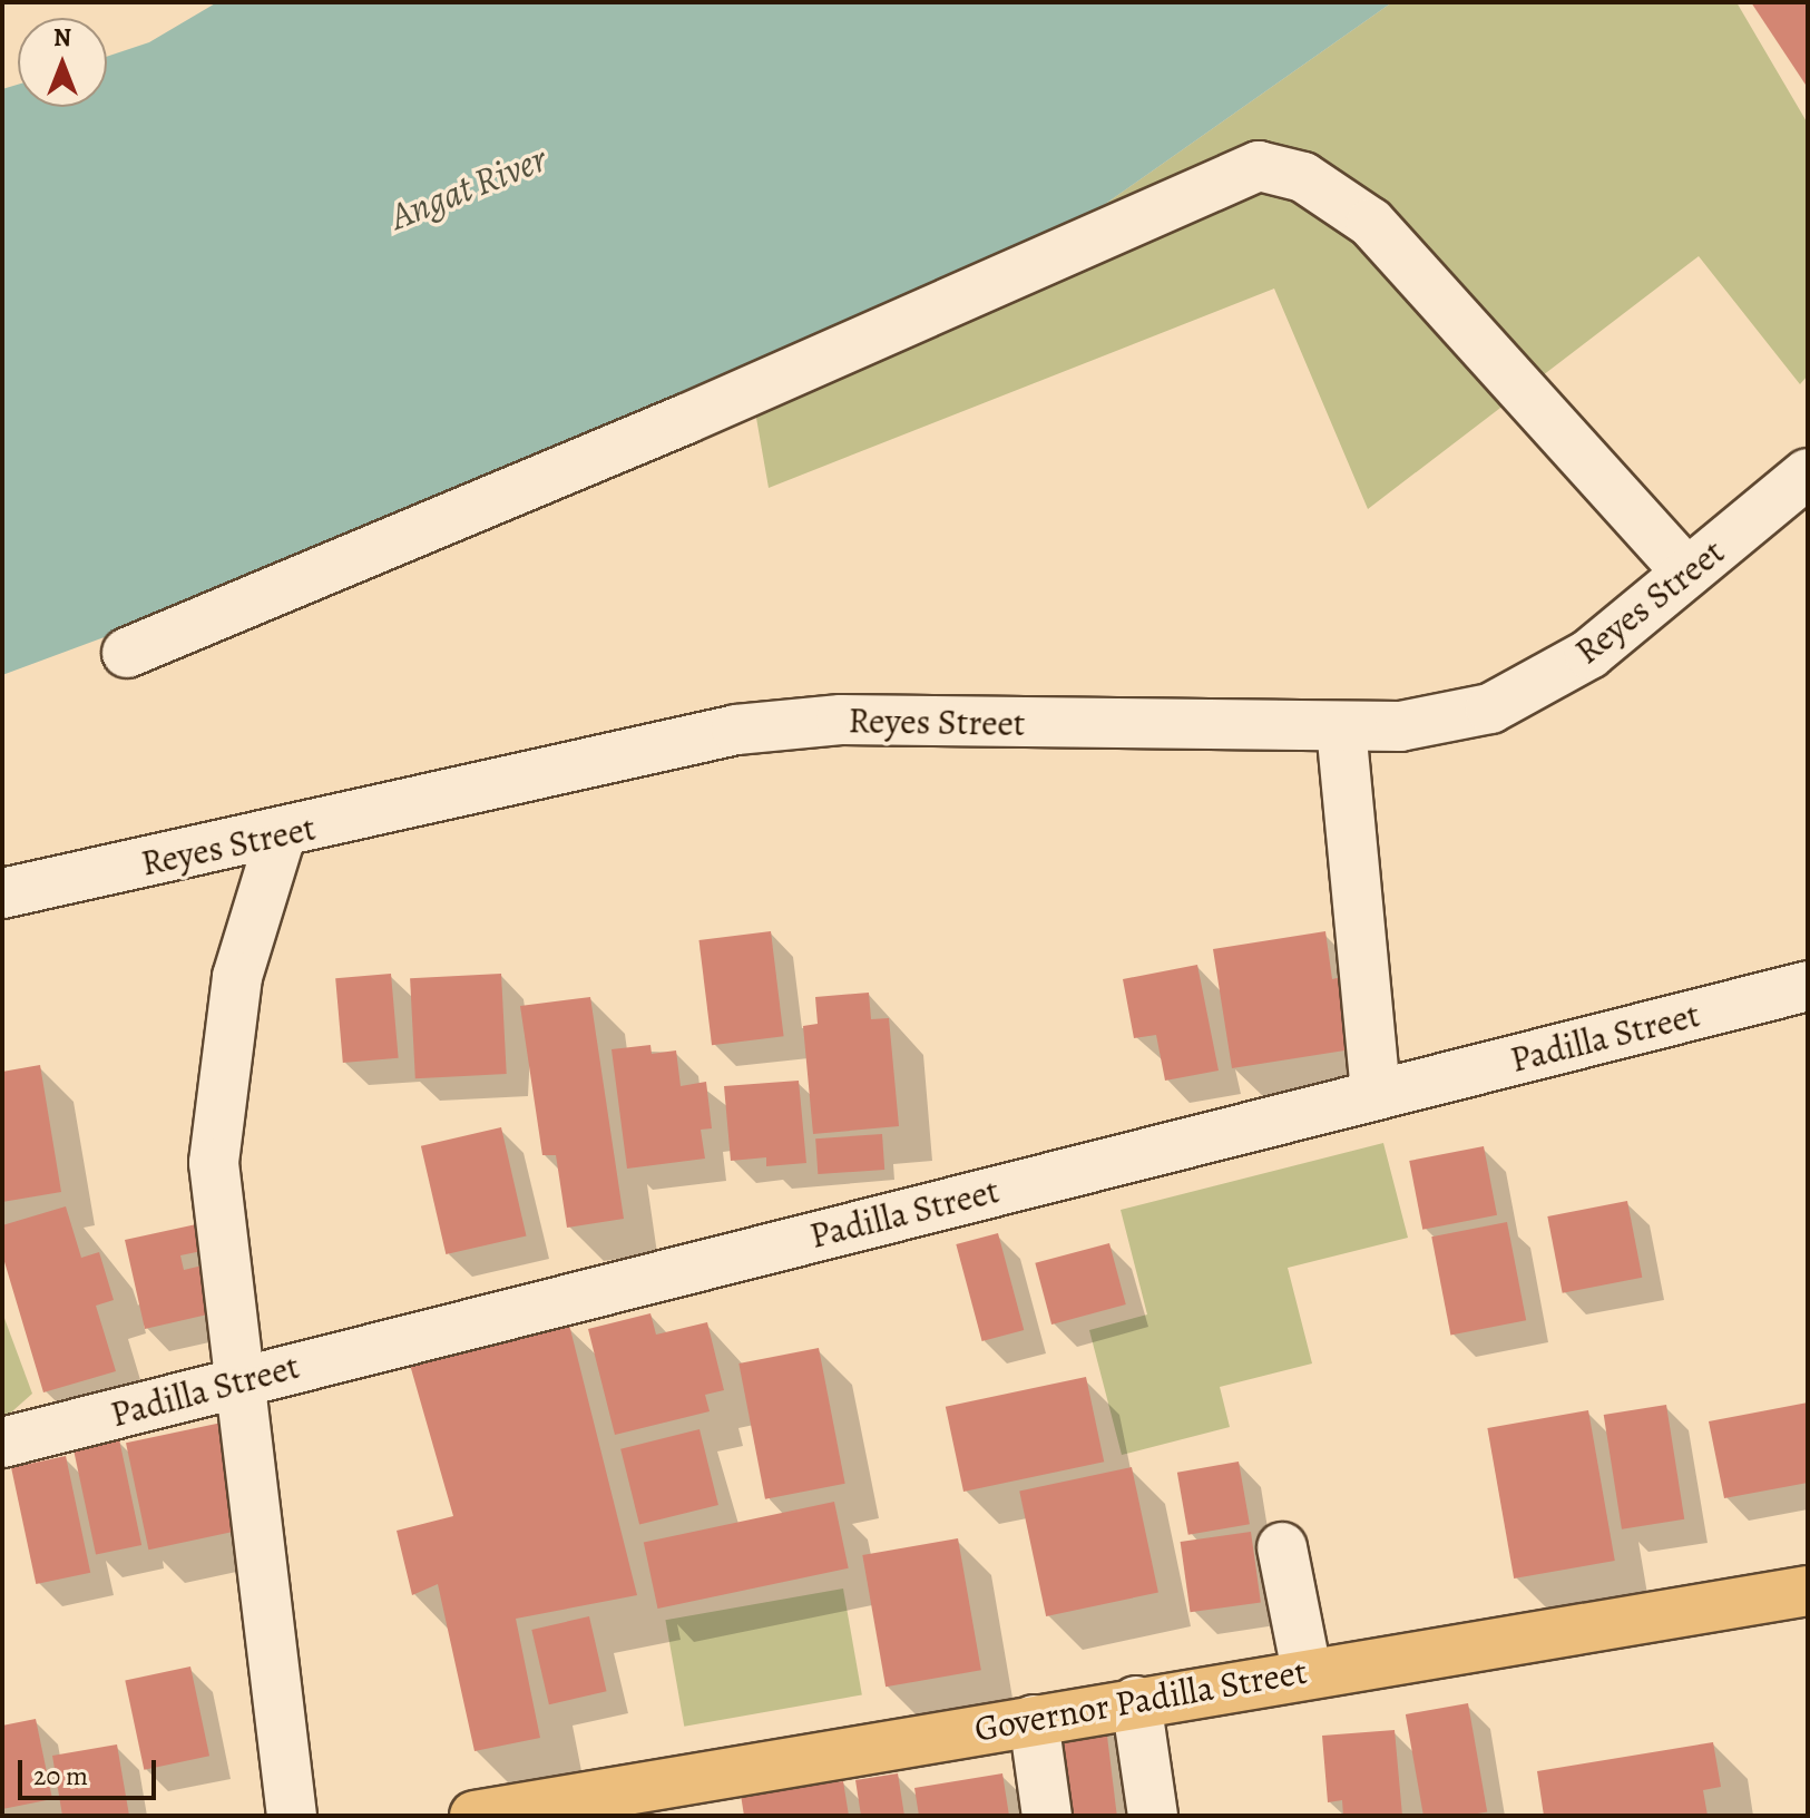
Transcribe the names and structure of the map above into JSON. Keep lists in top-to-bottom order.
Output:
{
  "streets": {
    "main road": ["Governor Padilla Street"],
    "street": ["Reyes Street", "Padilla Street"]
  },
  "water": ["Angat River"],
  "scale_bar": "20 m",
  "north": "top"
}
